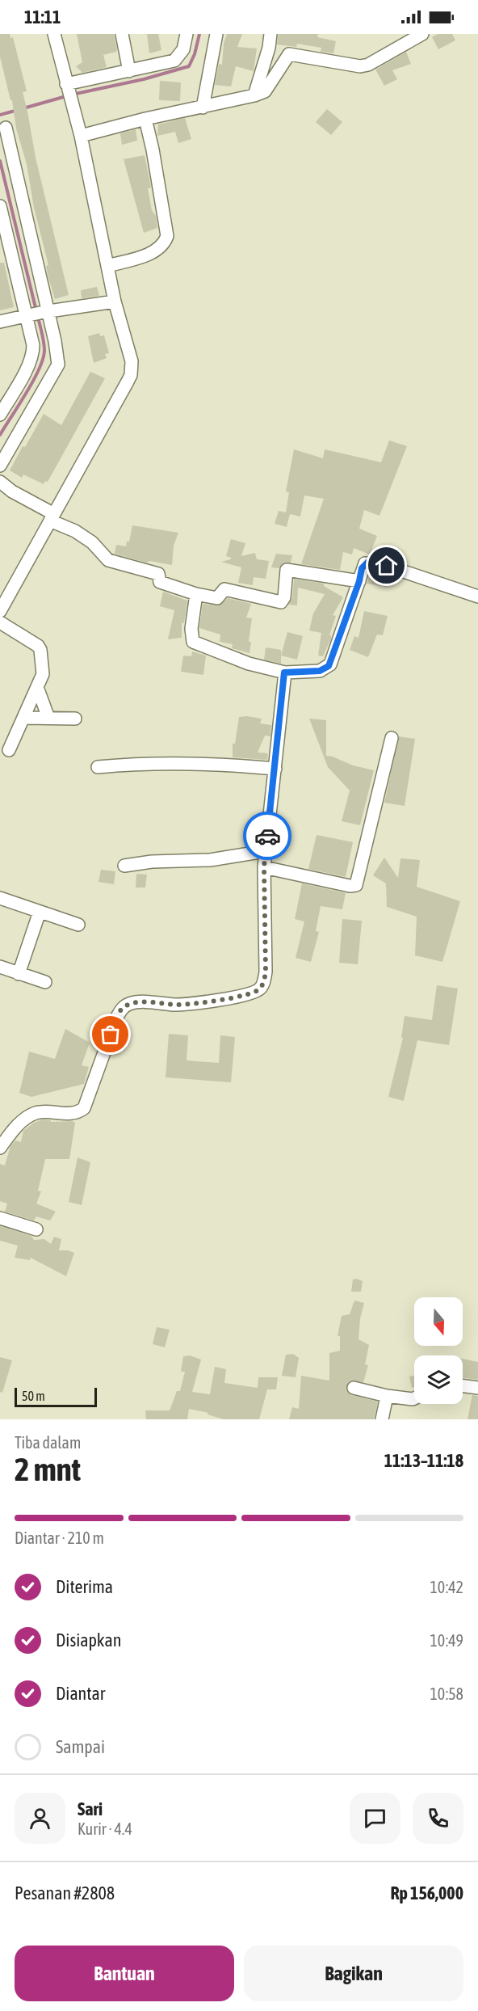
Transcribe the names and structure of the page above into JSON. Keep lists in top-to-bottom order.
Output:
{
  "scale_bar": "50 m",
  "north": "bottom",
  "page": {
    "status": "11:11",
    "scale": "50 m",
    "heading": ["2 mnt", "Tiba dalam", "11:13–11:18"],
    "panel": [
      "Sari",
      "Kurir · 4.4",
      "Pesanan #2808",
      "Rp 156,000"
    ],
    "bar": "Diantar · 210 m",
    "list": [
      ["Diterima", "10:42"],
      ["Disiapkan", "10:49"],
      ["Diantar", "10:58"],
      "Sampai"
    ],
    "buttons": ["Bantuan", "Bagikan"]
  }
}
